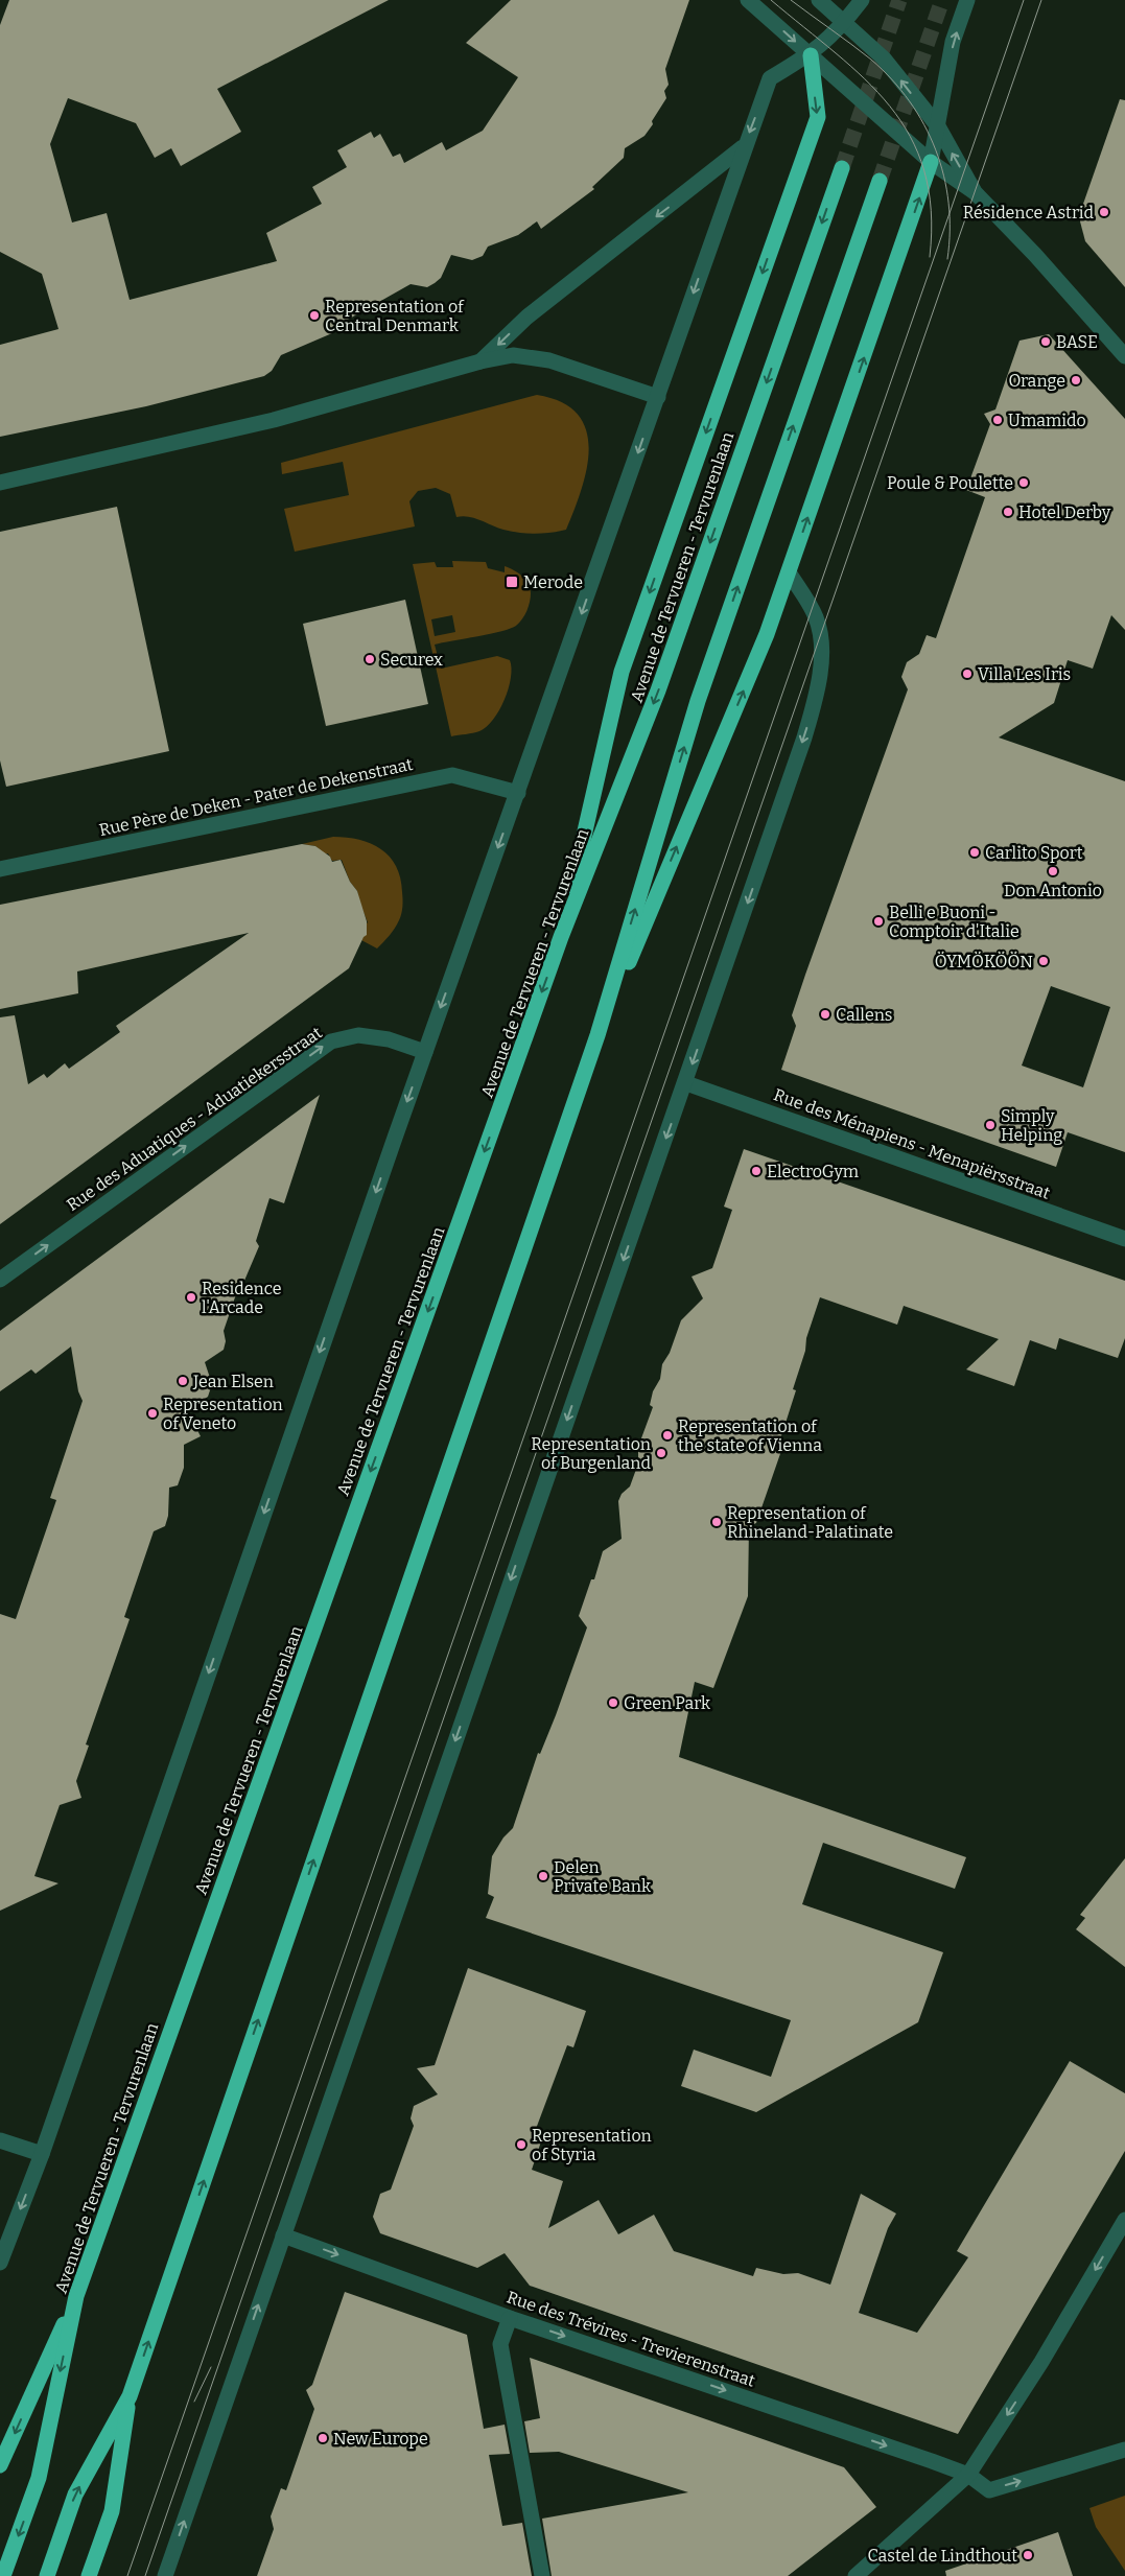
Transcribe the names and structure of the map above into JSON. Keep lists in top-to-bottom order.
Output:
{
  "streets": {
    "highway": ["Avenue de Tervueren - Tervurenlaan"],
    "street": [
      "Rue Père de Deken - Pater de Dekenstraat",
      "Rue des Aduatiques - Aduatiekersstraat",
      "Rue des Ménapiens - Menapiërsstraat",
      "Rue des Trévires - Trevierenstraat"
    ]
  },
  "one_way": ["Rue des Aduatiques - Aduatiekersstraat", "Rue des Trévires - Trevierenstraat"],
  "places": {
    "other": [
      "Résidence Astrid",
      "Representation of Central Denmark",
      "BASE",
      "Orange",
      "Umamido",
      "Poule & Poulette",
      "Hotel Derby",
      "Securex",
      "Villa Les Iris",
      "Carlito Sport",
      "Don Antonio",
      "Belli e Buoni - Comptoir d'Italie",
      "ÖYMÖKÖÖN",
      "Callens",
      "Simply Helping",
      "ElectroGym",
      "Residence l'Arcade",
      "Jean Elsen",
      "Representation of Veneto",
      "Representation of the state of Vienna",
      "Representation of Burgenland",
      "Representation of Rhineland-Palatinate",
      "Green Park",
      "Delen Private Bank",
      "Representation of Styria",
      "New Europe",
      "Castel de Lindthout"
    ],
    "transit": ["Merode"]
  }
}
